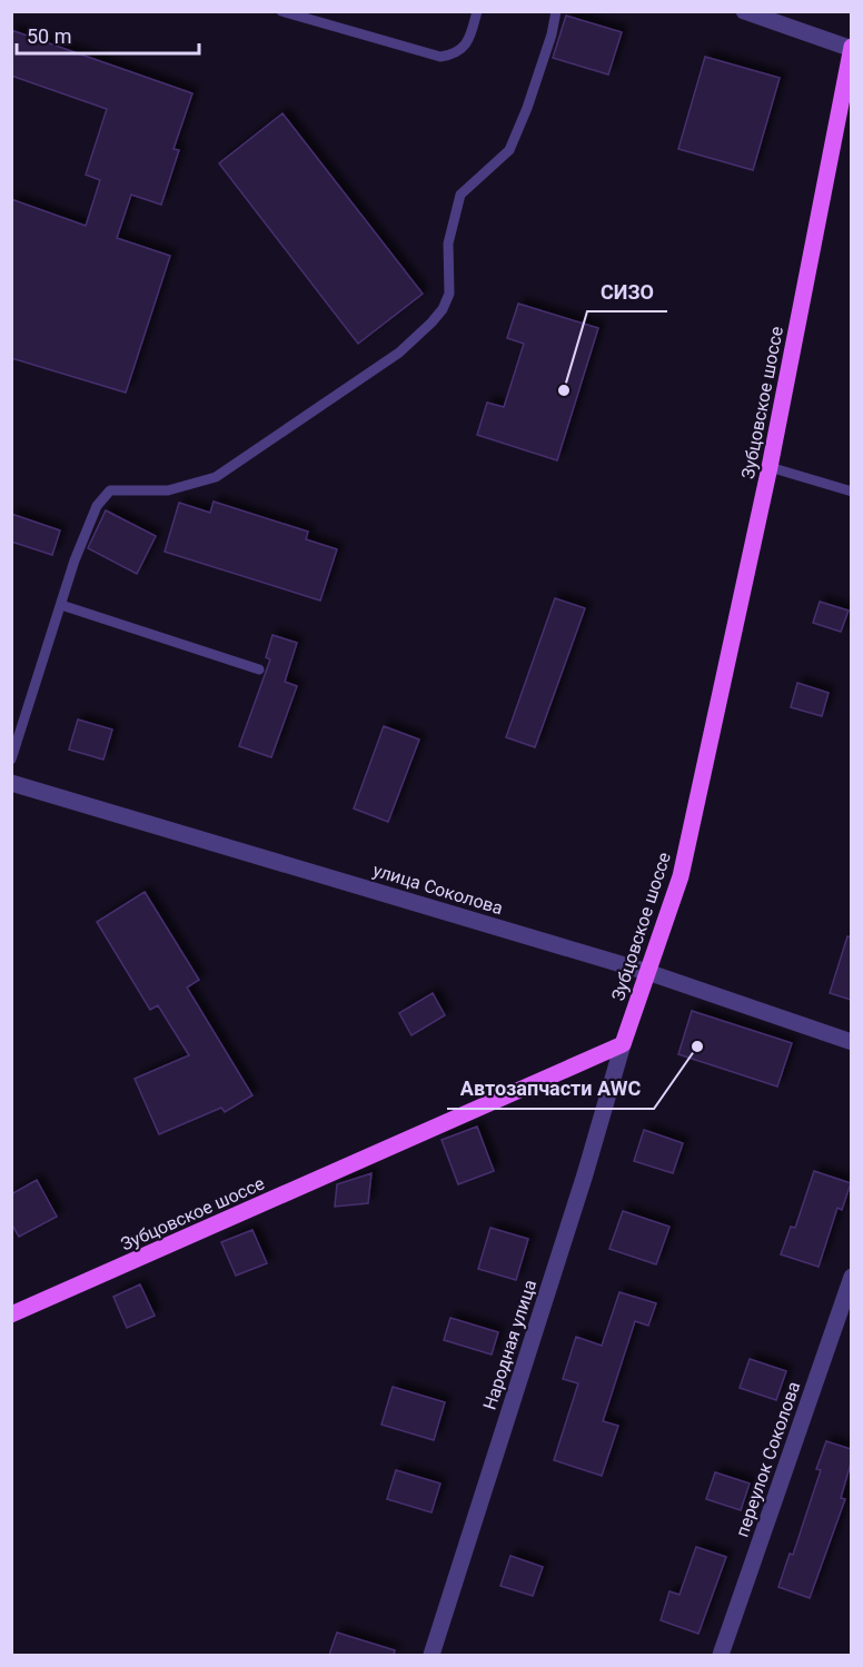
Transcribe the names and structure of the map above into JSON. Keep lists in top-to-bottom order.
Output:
{
  "streets": {
    "main road": ["Зубцовское шоссе"],
    "street": ["улица Соколова", "Народная улица", "переулок Соколова"]
  },
  "crossings": [
    ["Зубцовское шоссе", "улица Соколова"],
    ["Зубцовское шоссе", "Народная улица"]
  ],
  "places": ["СИЗО", "Автозапчасти AWC"],
  "scale_bar": "50 m"
}
